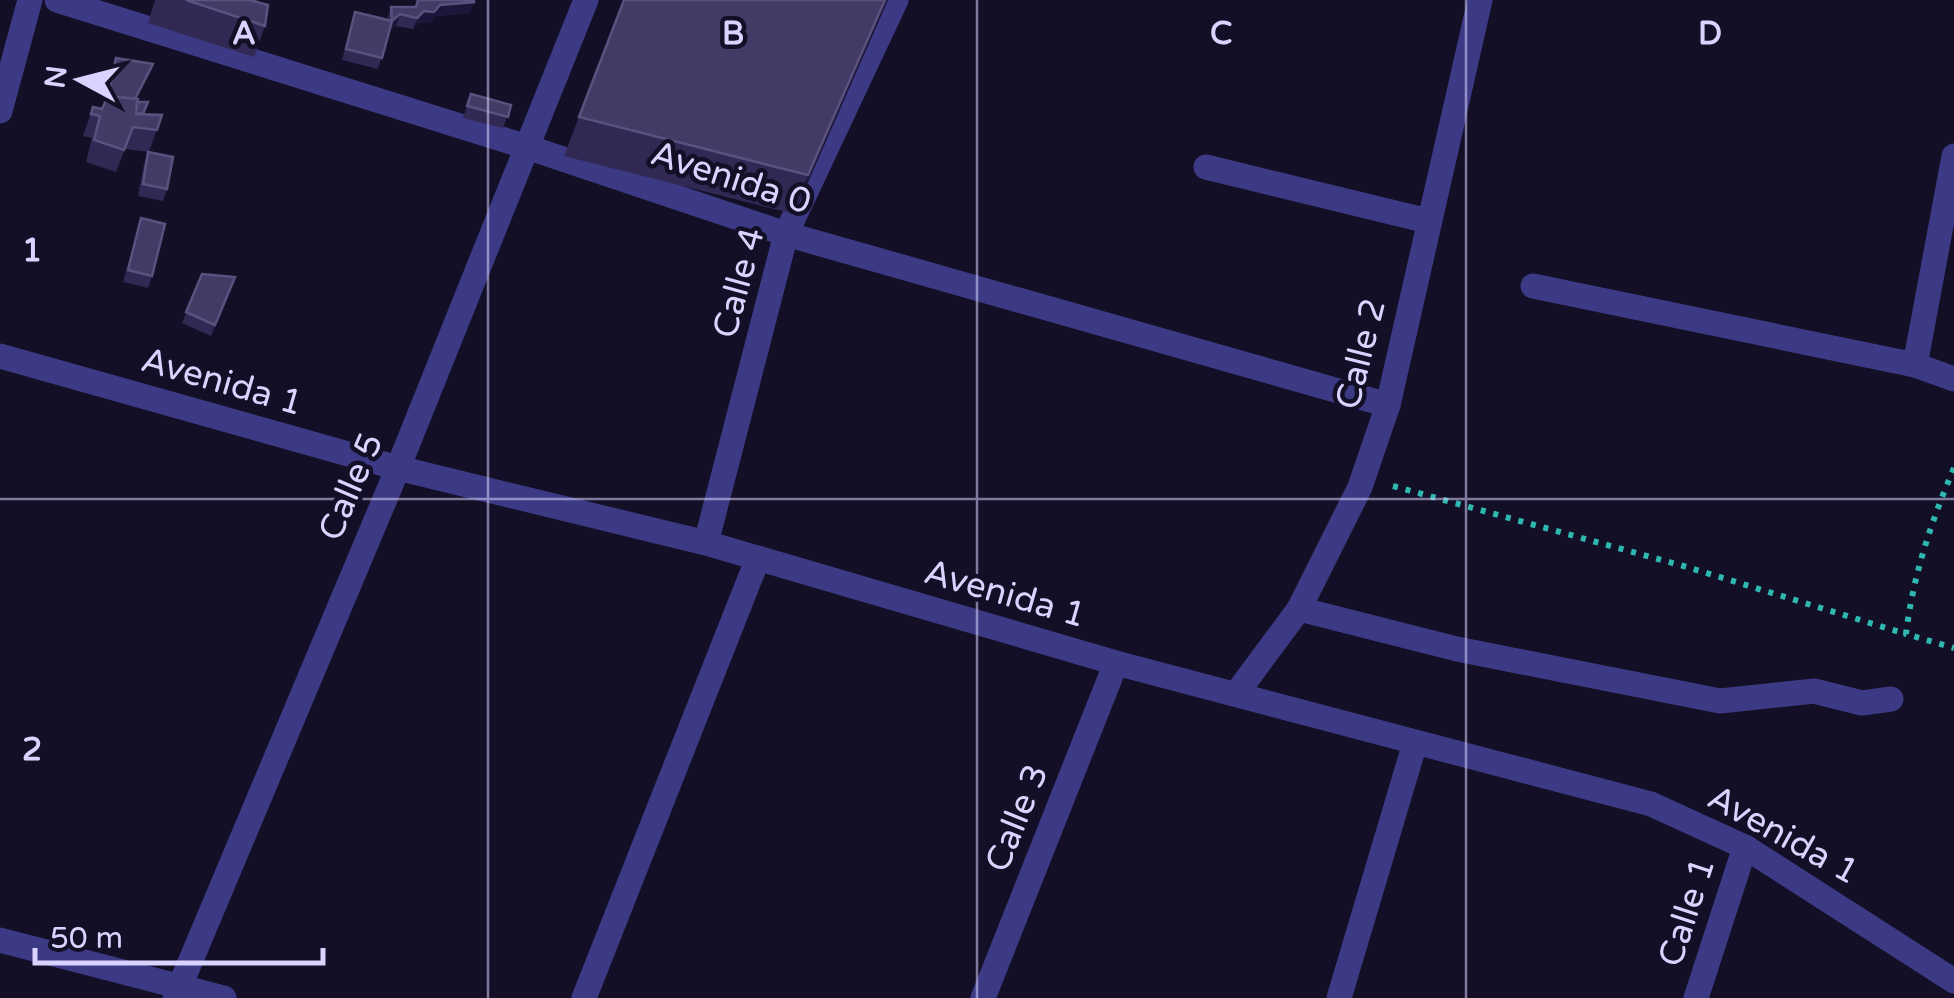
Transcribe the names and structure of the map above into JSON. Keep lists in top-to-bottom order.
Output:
{
  "streets": {
    "street": [
      "Avenida 0",
      "Calle 4",
      "Calle 2",
      "Avenida 1",
      "Calle 5",
      "Calle 3",
      "Calle 1"
    ]
  },
  "crossings": [
    ["Avenida 0", "Calle 4"],
    ["Avenida 0", "Calle 2"],
    ["Avenida 0", "Calle 5"],
    ["Calle 4", "Avenida 1"],
    ["Calle 2", "Avenida 1"],
    ["Avenida 1", "Calle 5"],
    ["Avenida 1", "Calle 3"],
    ["Avenida 1", "Calle 1"]
  ],
  "scale_bar": "50 m",
  "north": "left",
  "grid": {
    "columns": [
      "A",
      "B",
      "C",
      "D"
    ],
    "rows": ["1", "2"]
  }
}
